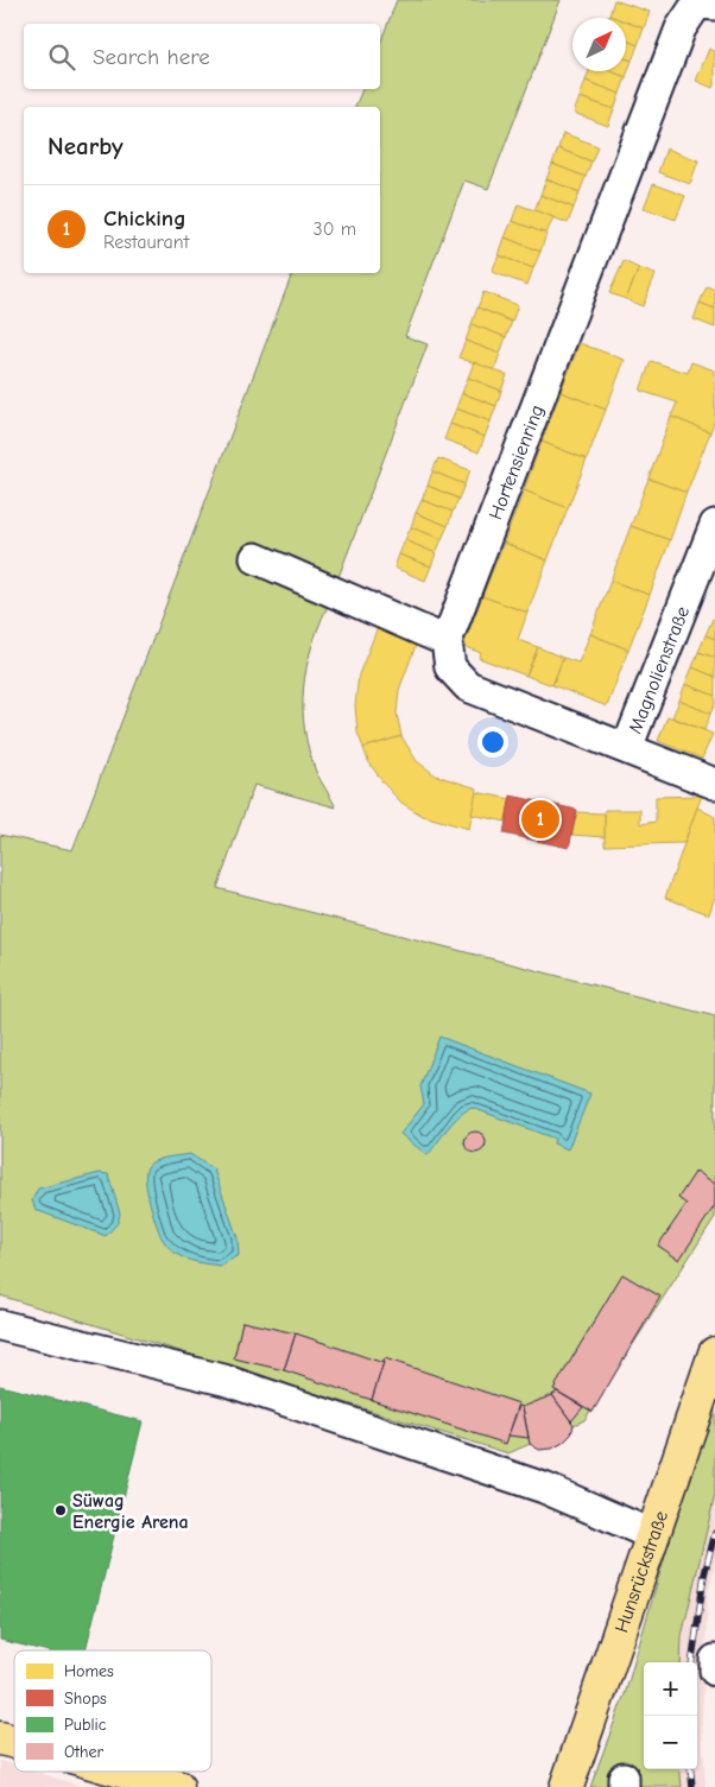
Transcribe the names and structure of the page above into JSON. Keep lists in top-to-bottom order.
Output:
{
  "streets": {
    "main road": ["Hunsrückstraße"],
    "street": ["Hortensienring", "Magnolienstraße"]
  },
  "places": ["Süwag Energie Arena"],
  "legend": [
    "Homes",
    "Shops",
    "Public",
    "Other"
  ],
  "north": "top right",
  "page": {
    "search": "Search here",
    "heading": "Nearby",
    "list": [
      {
        "mark": "1",
        "name": "Chicking",
        "note": "Restaurant",
        "value": "30 m"
      }
    ],
    "pins": "1",
    "map_buttons": ["+", "−"]
  }
}
